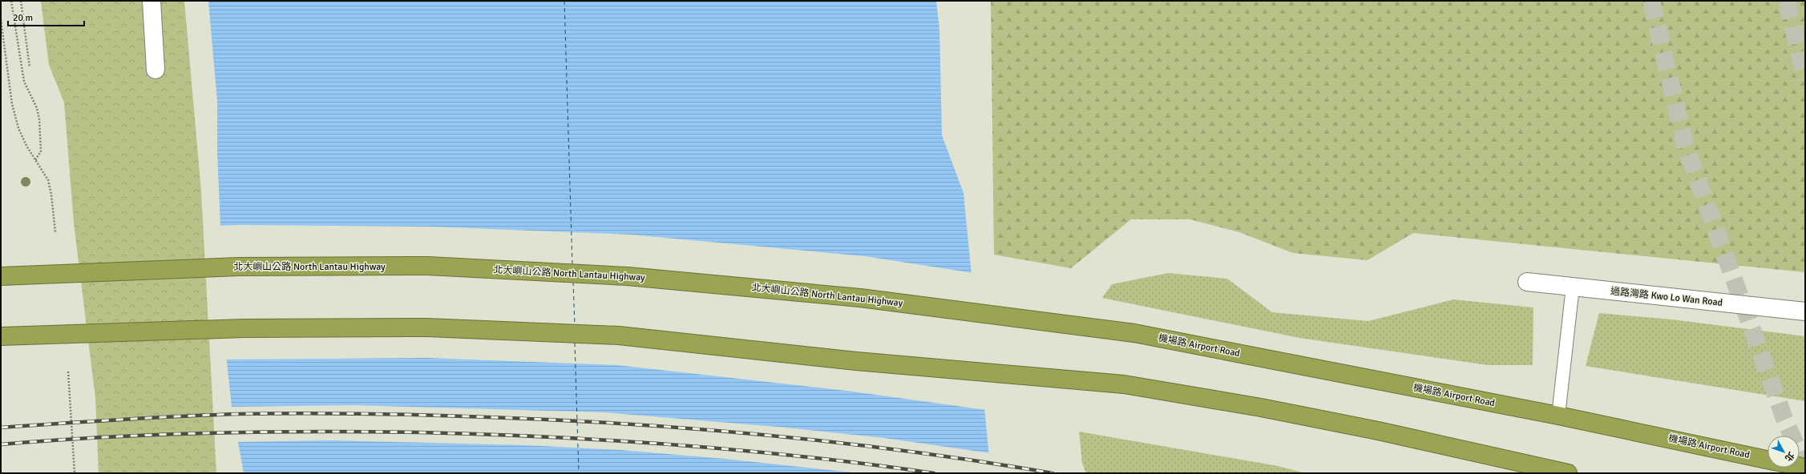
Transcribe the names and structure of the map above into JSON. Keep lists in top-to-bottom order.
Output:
{
  "streets": {
    "highway": ["北大嶼山公路 North Lantau Highway", "機場路 Airport Road"],
    "street": ["過路灣路 Kwo Lo Wan Road"]
  },
  "crossings": [
    ["北大嶼山公路 North Lantau Highway", "機場路 Airport Road"]
  ],
  "scale_bar": "20 m",
  "north": "bottom right"
}
